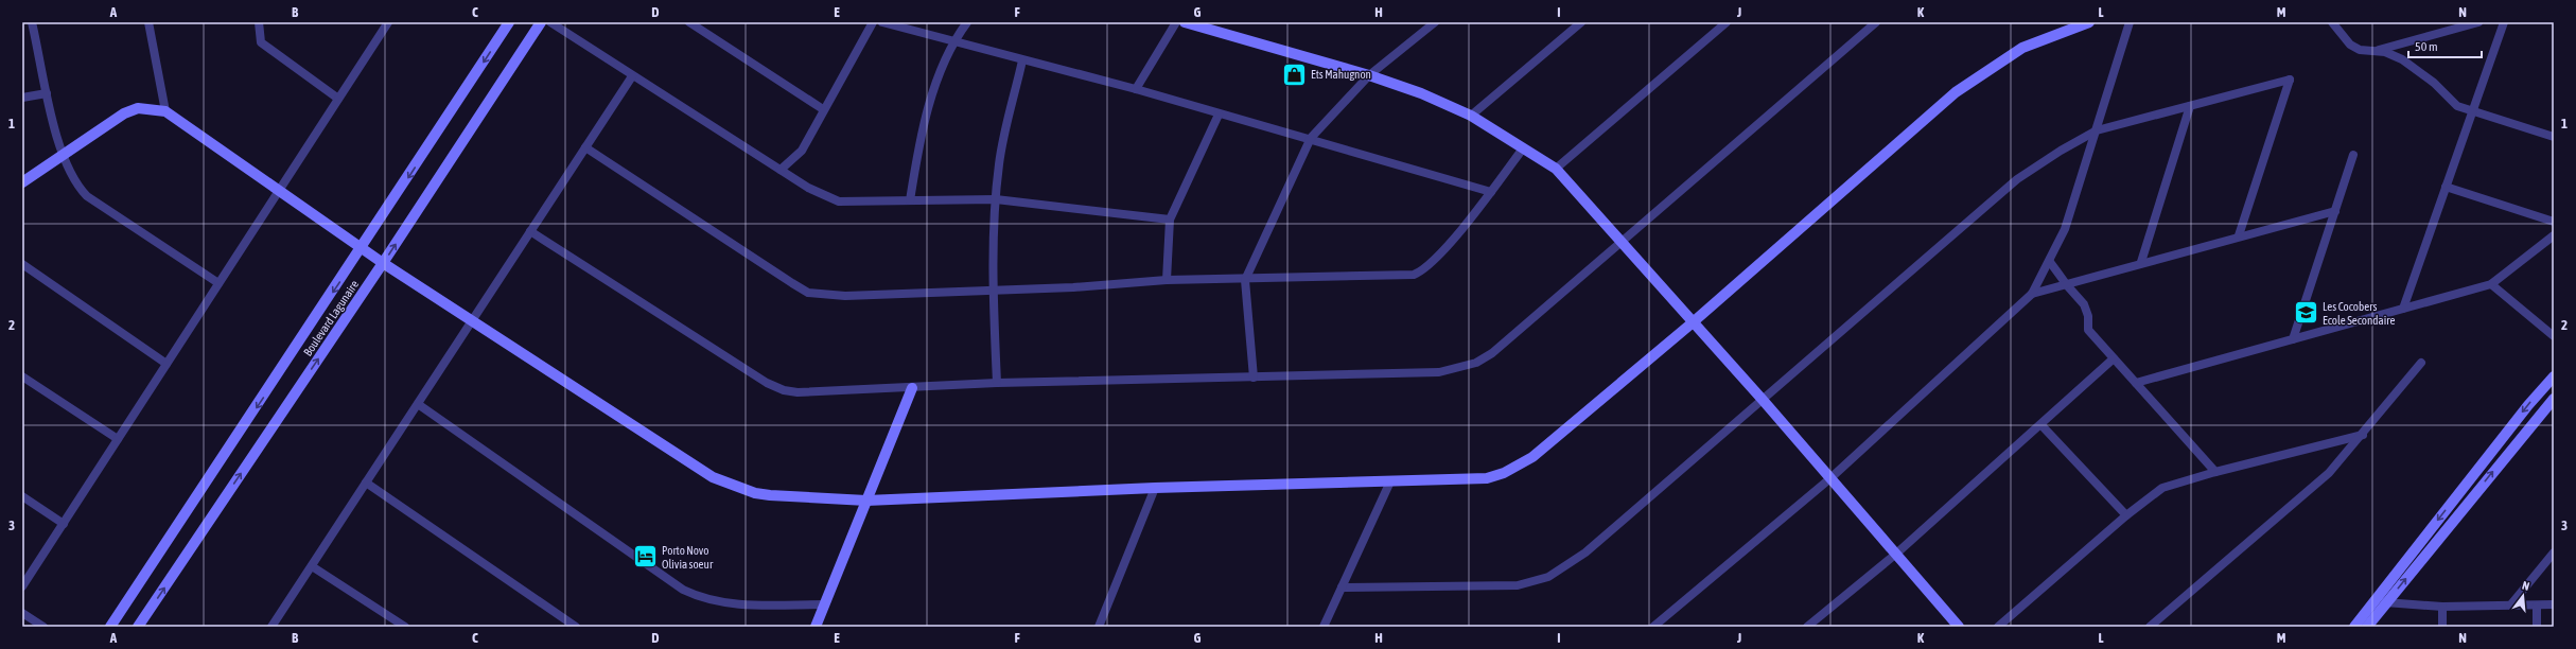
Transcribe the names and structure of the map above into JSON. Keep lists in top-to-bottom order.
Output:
{
  "streets": {
    "street": ["Boulevard Lagunaire"]
  },
  "places": {
    "shop": ["Ets Mahugnon"],
    "school or university": ["Les Cocobers Ecole Secondaire"],
    "hotel": ["Porto Novo Olivia soeur"]
  },
  "scale_bar": "50 m",
  "north": "top",
  "grid": {
    "columns": [
      "A",
      "B",
      "C",
      "D",
      "E",
      "F",
      "G",
      "H",
      "I",
      "J",
      "K",
      "L",
      "M",
      "N"
    ],
    "rows": ["1", "2", "3"]
  }
}
